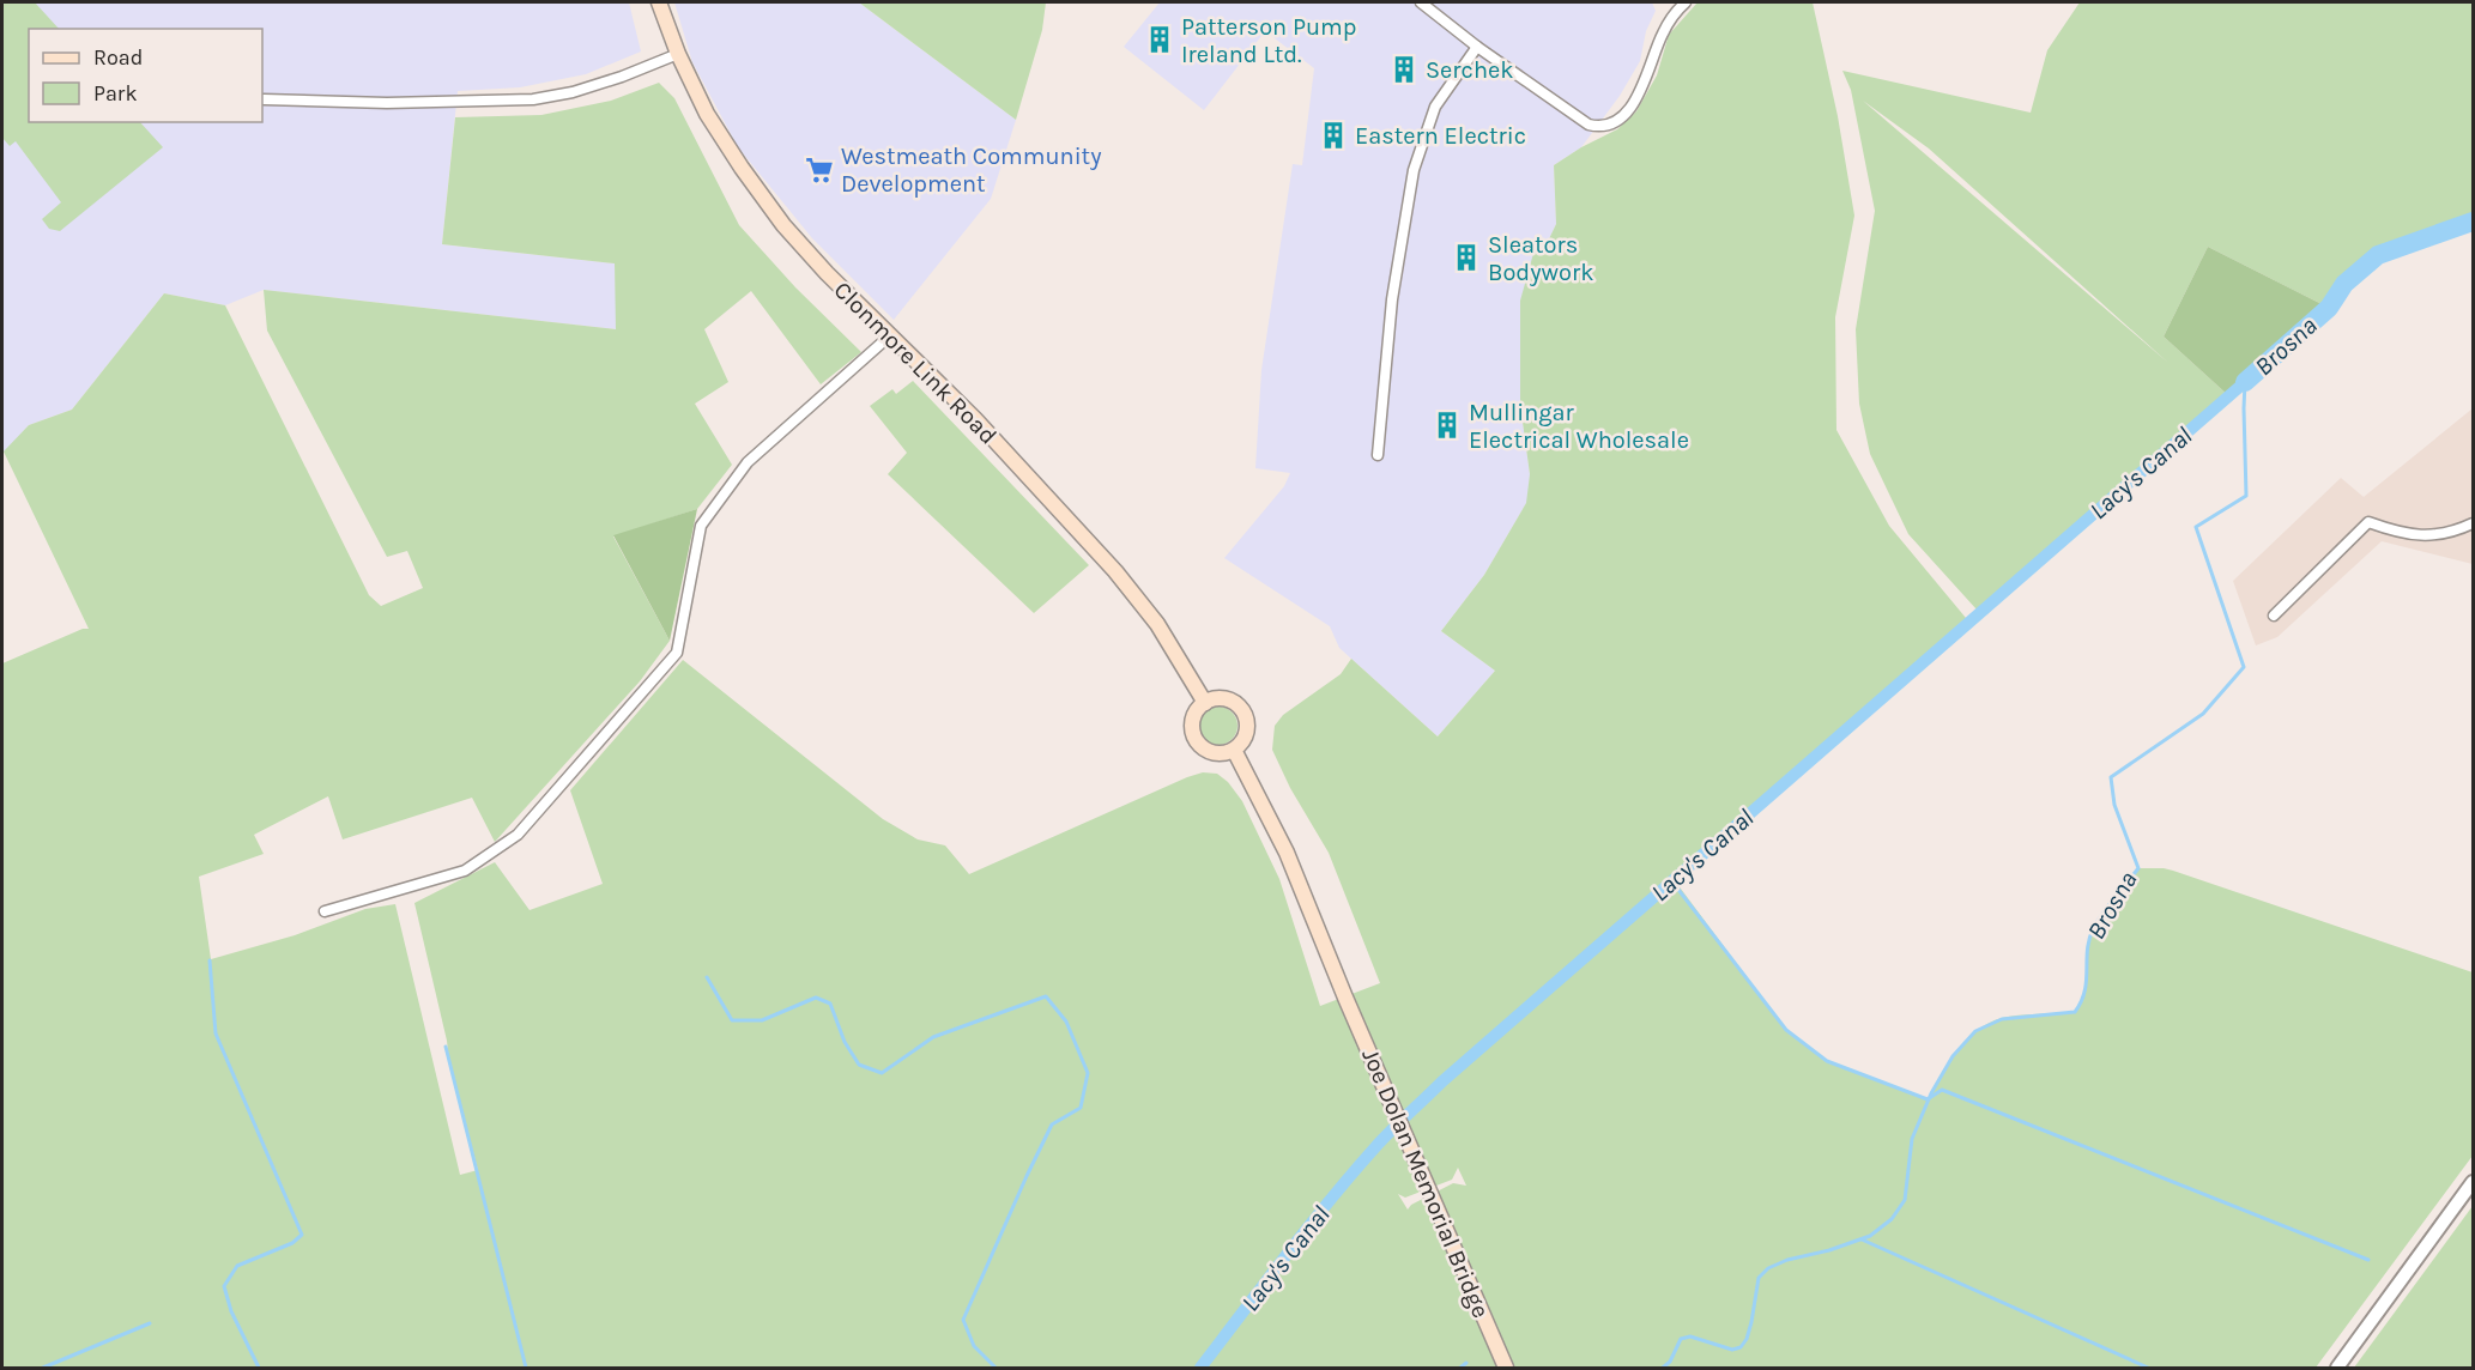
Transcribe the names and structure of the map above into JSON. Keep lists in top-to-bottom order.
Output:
{
  "streets": {
    "main road": ["Clonmore Link Road", "Joe Dolan Memorial Bridge"]
  },
  "crossings": [
    ["Clonmore Link Road", "Joe Dolan Memorial Bridge"]
  ],
  "water": ["Brosna", "Lacy's Canal"],
  "places": {
    "building": [
      "Patterson Pump Ireland Ltd.",
      "Serchek",
      "Eastern Electric",
      "Sleators Bodywork",
      "Mullingar Electrical Wholesale"
    ],
    "supermarket": ["Westmeath Community Development"]
  },
  "legend": ["Road", "Park"]
}
